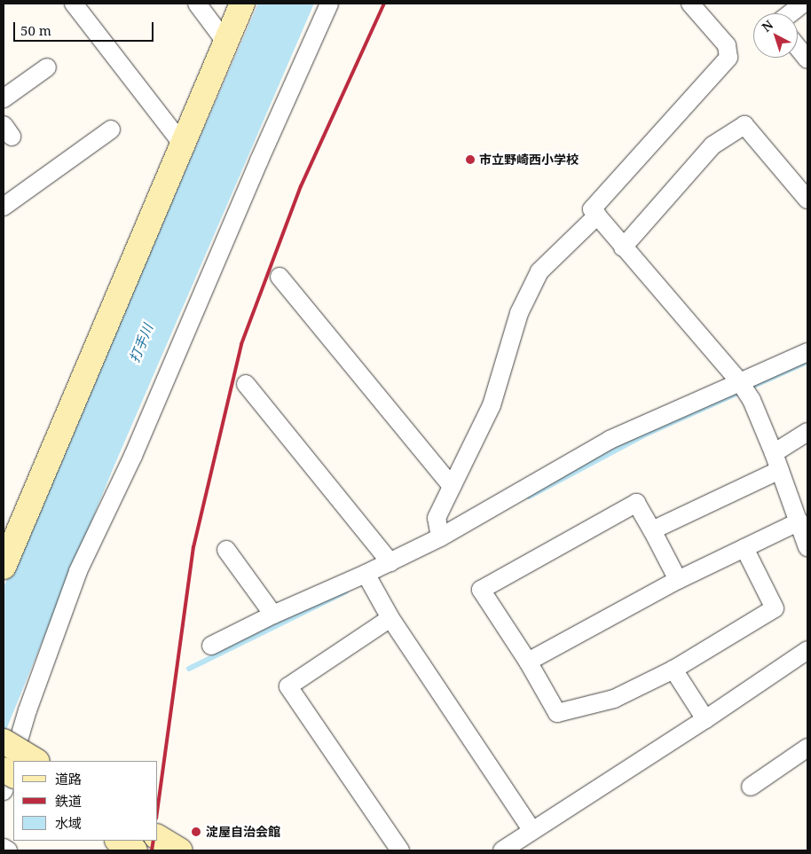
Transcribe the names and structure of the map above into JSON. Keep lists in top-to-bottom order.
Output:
{
  "water": ["打手川"],
  "places": ["市立野崎西小学校", "淀屋自治会館"],
  "legend": ["道路", "鉄道", "水域"],
  "scale_bar": "50 m",
  "north": "top left"
}
